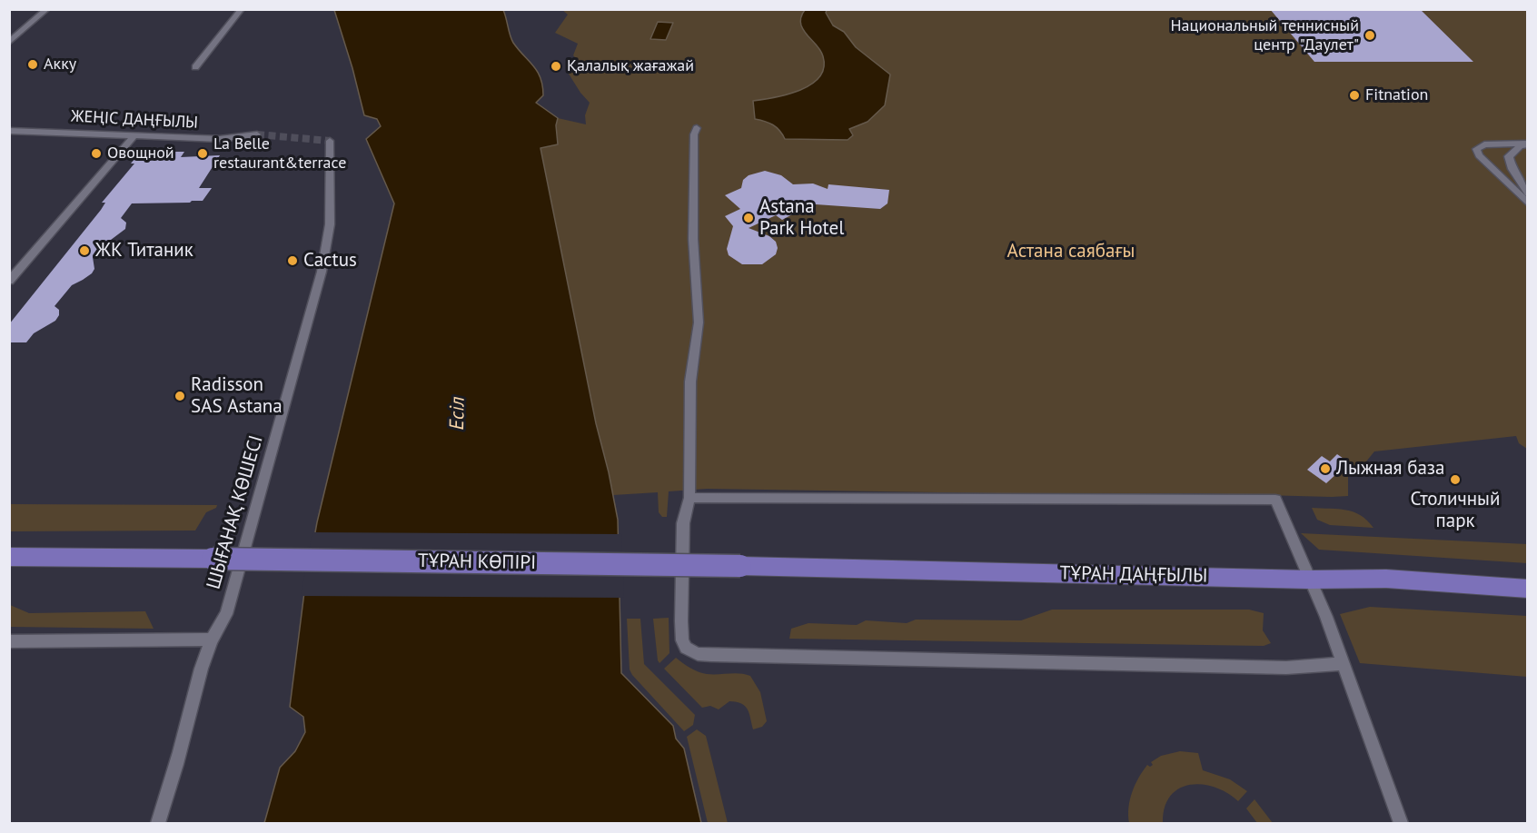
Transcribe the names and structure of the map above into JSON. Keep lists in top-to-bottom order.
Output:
{
  "streets": {
    "main road": ["ТҰРАН КӨПІРІ", "ТҰРАН ДАҢҒЫЛЫ"],
    "street": ["ЖЕҢІС ДАҢҒЫЛЫ", "ШЫҒАНАҚ КӨШЕСІ"]
  },
  "crossings": [
    ["ТҰРАН КӨПІРІ", "ТҰРАН ДАҢҒЫЛЫ"]
  ],
  "water": ["Есіл"],
  "parks": ["Астана саябағы"],
  "places": [
    "Национальный теннисный центр \"Даулет\"",
    "Акку",
    "Қалалық жағажай",
    "Fitnation",
    "Овощной",
    "La Belle restaurant&terrace",
    "Astana Park Hotel",
    "ЖК Титаник",
    "Cactus",
    "Radisson SAS Astana",
    "Лыжная база",
    "Столичный парк"
  ]
}
